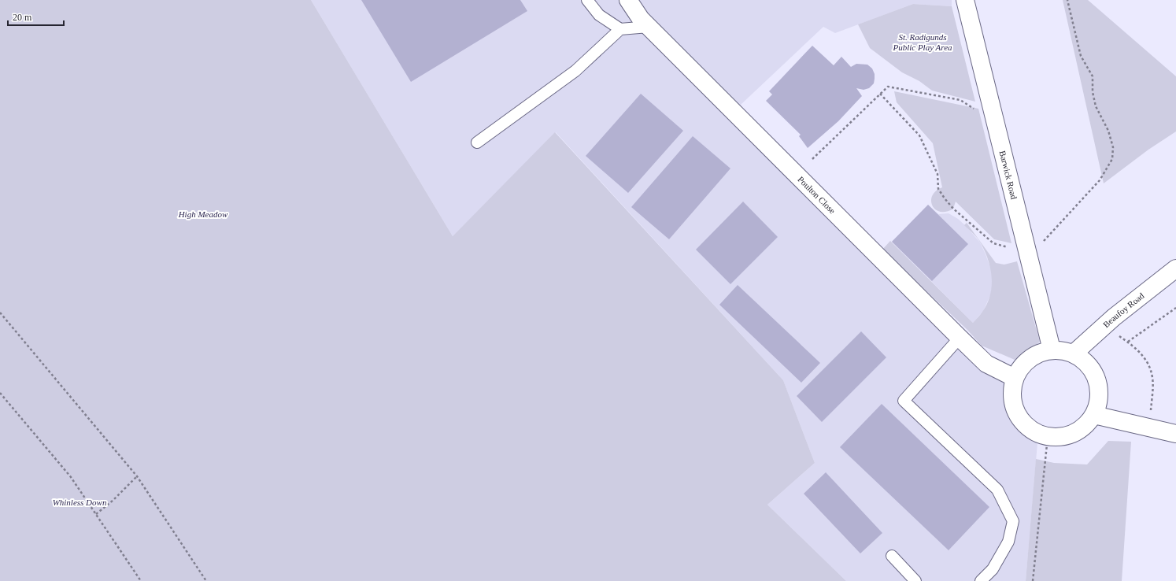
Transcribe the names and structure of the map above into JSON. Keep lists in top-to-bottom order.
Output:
{
  "streets": {
    "street": ["Barwick Road", "Poulton Close", "Beaufoy Road"]
  },
  "crossings": [
    ["Barwick Road", "Poulton Close"],
    ["Barwick Road", "Beaufoy Road"],
    ["Poulton Close", "Beaufoy Road"]
  ],
  "parks": ["St. Radigunds Public Play Area", "High Meadow", "Whinless Down"],
  "scale_bar": "20 m"
}
